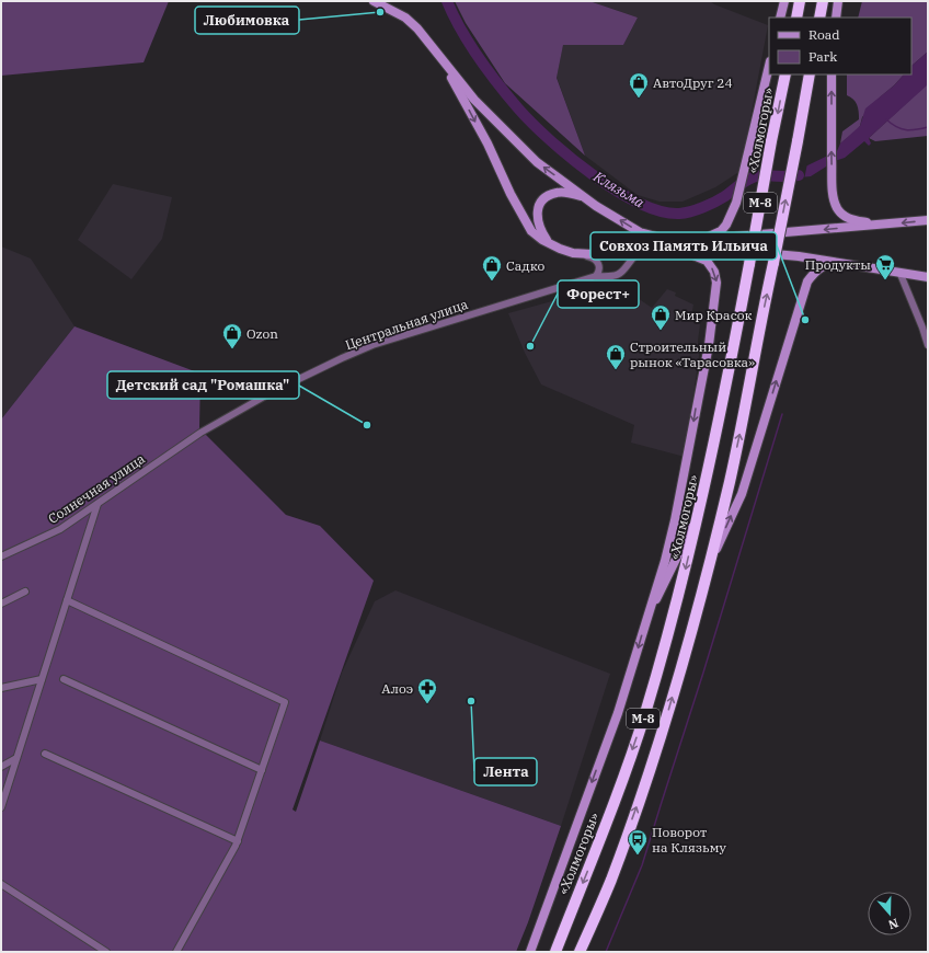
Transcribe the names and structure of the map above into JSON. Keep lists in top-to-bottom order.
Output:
{
  "streets": {
    "highway": ["«Холмогоры»", "М-8"],
    "street": ["Центральная улица", "Солнечная улица"]
  },
  "crossings": [
    ["Центральная улица", "Солнечная улица"]
  ],
  "water": ["Клязьма"],
  "places": {
    "other": [
      "Любимовка",
      "Совхоз Память Ильича",
      "Форест+",
      "Детский сад \"Ромашка\"",
      "Лента"
    ],
    "shop": [
      "АвтоДруг 24",
      "Садко",
      "Мир Красок",
      "Ozon",
      "Строительный рынок «Тарасовка»"
    ],
    "supermarket": ["Продукты"],
    "pharmacy": ["Алоэ"],
    "bus stop": ["Поворот на Клязьму"]
  },
  "legend": ["Road", "Park"],
  "north": "bottom"
}
